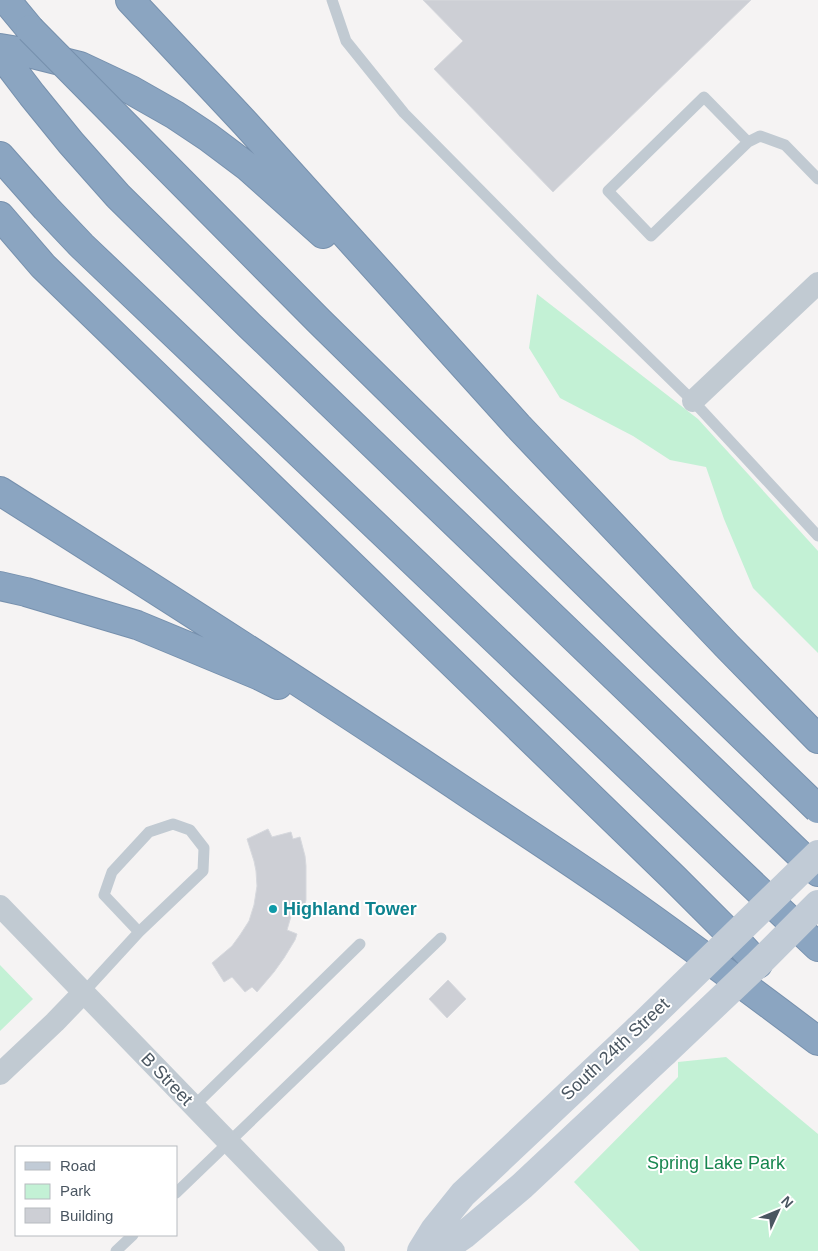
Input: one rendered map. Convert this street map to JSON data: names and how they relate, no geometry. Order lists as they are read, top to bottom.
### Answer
{
  "streets": {
    "main road": ["South 24th Street"],
    "street": ["B Street"]
  },
  "parks": ["Spring Lake Park"],
  "places": ["Highland Tower"],
  "legend": ["Road", "Park", "Building"],
  "north": "top right"
}
